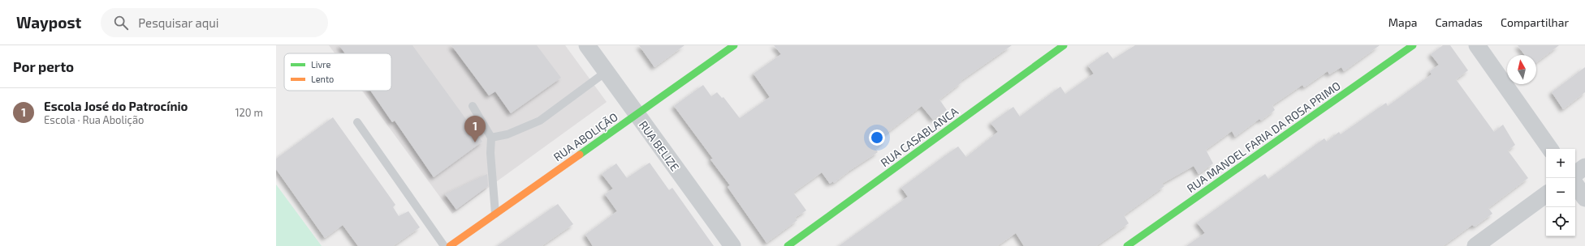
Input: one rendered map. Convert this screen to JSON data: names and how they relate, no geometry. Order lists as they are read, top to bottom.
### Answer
{
  "streets": {
    "street": [
      "RUA ABOLIÇÃO",
      "RUA CASABLANCA",
      "RUA MANOEL FARIA DA ROSA PRIMO",
      "RUA BELIZE"
    ]
  },
  "crossings": [
    ["RUA ABOLIÇÃO", "RUA BELIZE"]
  ],
  "legend": ["Livre", "Lento"],
  "north": "top",
  "page": {
    "header": "Waypost",
    "search": "Pesquisar aqui",
    "nav": ["Mapa", "Camadas", "Compartilhar"],
    "heading": "Por perto",
    "list": [
      {
        "mark": "1",
        "name": "Escola José do Patrocínio",
        "note": "Escola · Rua Abolição",
        "value": "120 m"
      }
    ],
    "pins": "1",
    "map_buttons": ["+", "−"]
  }
}
